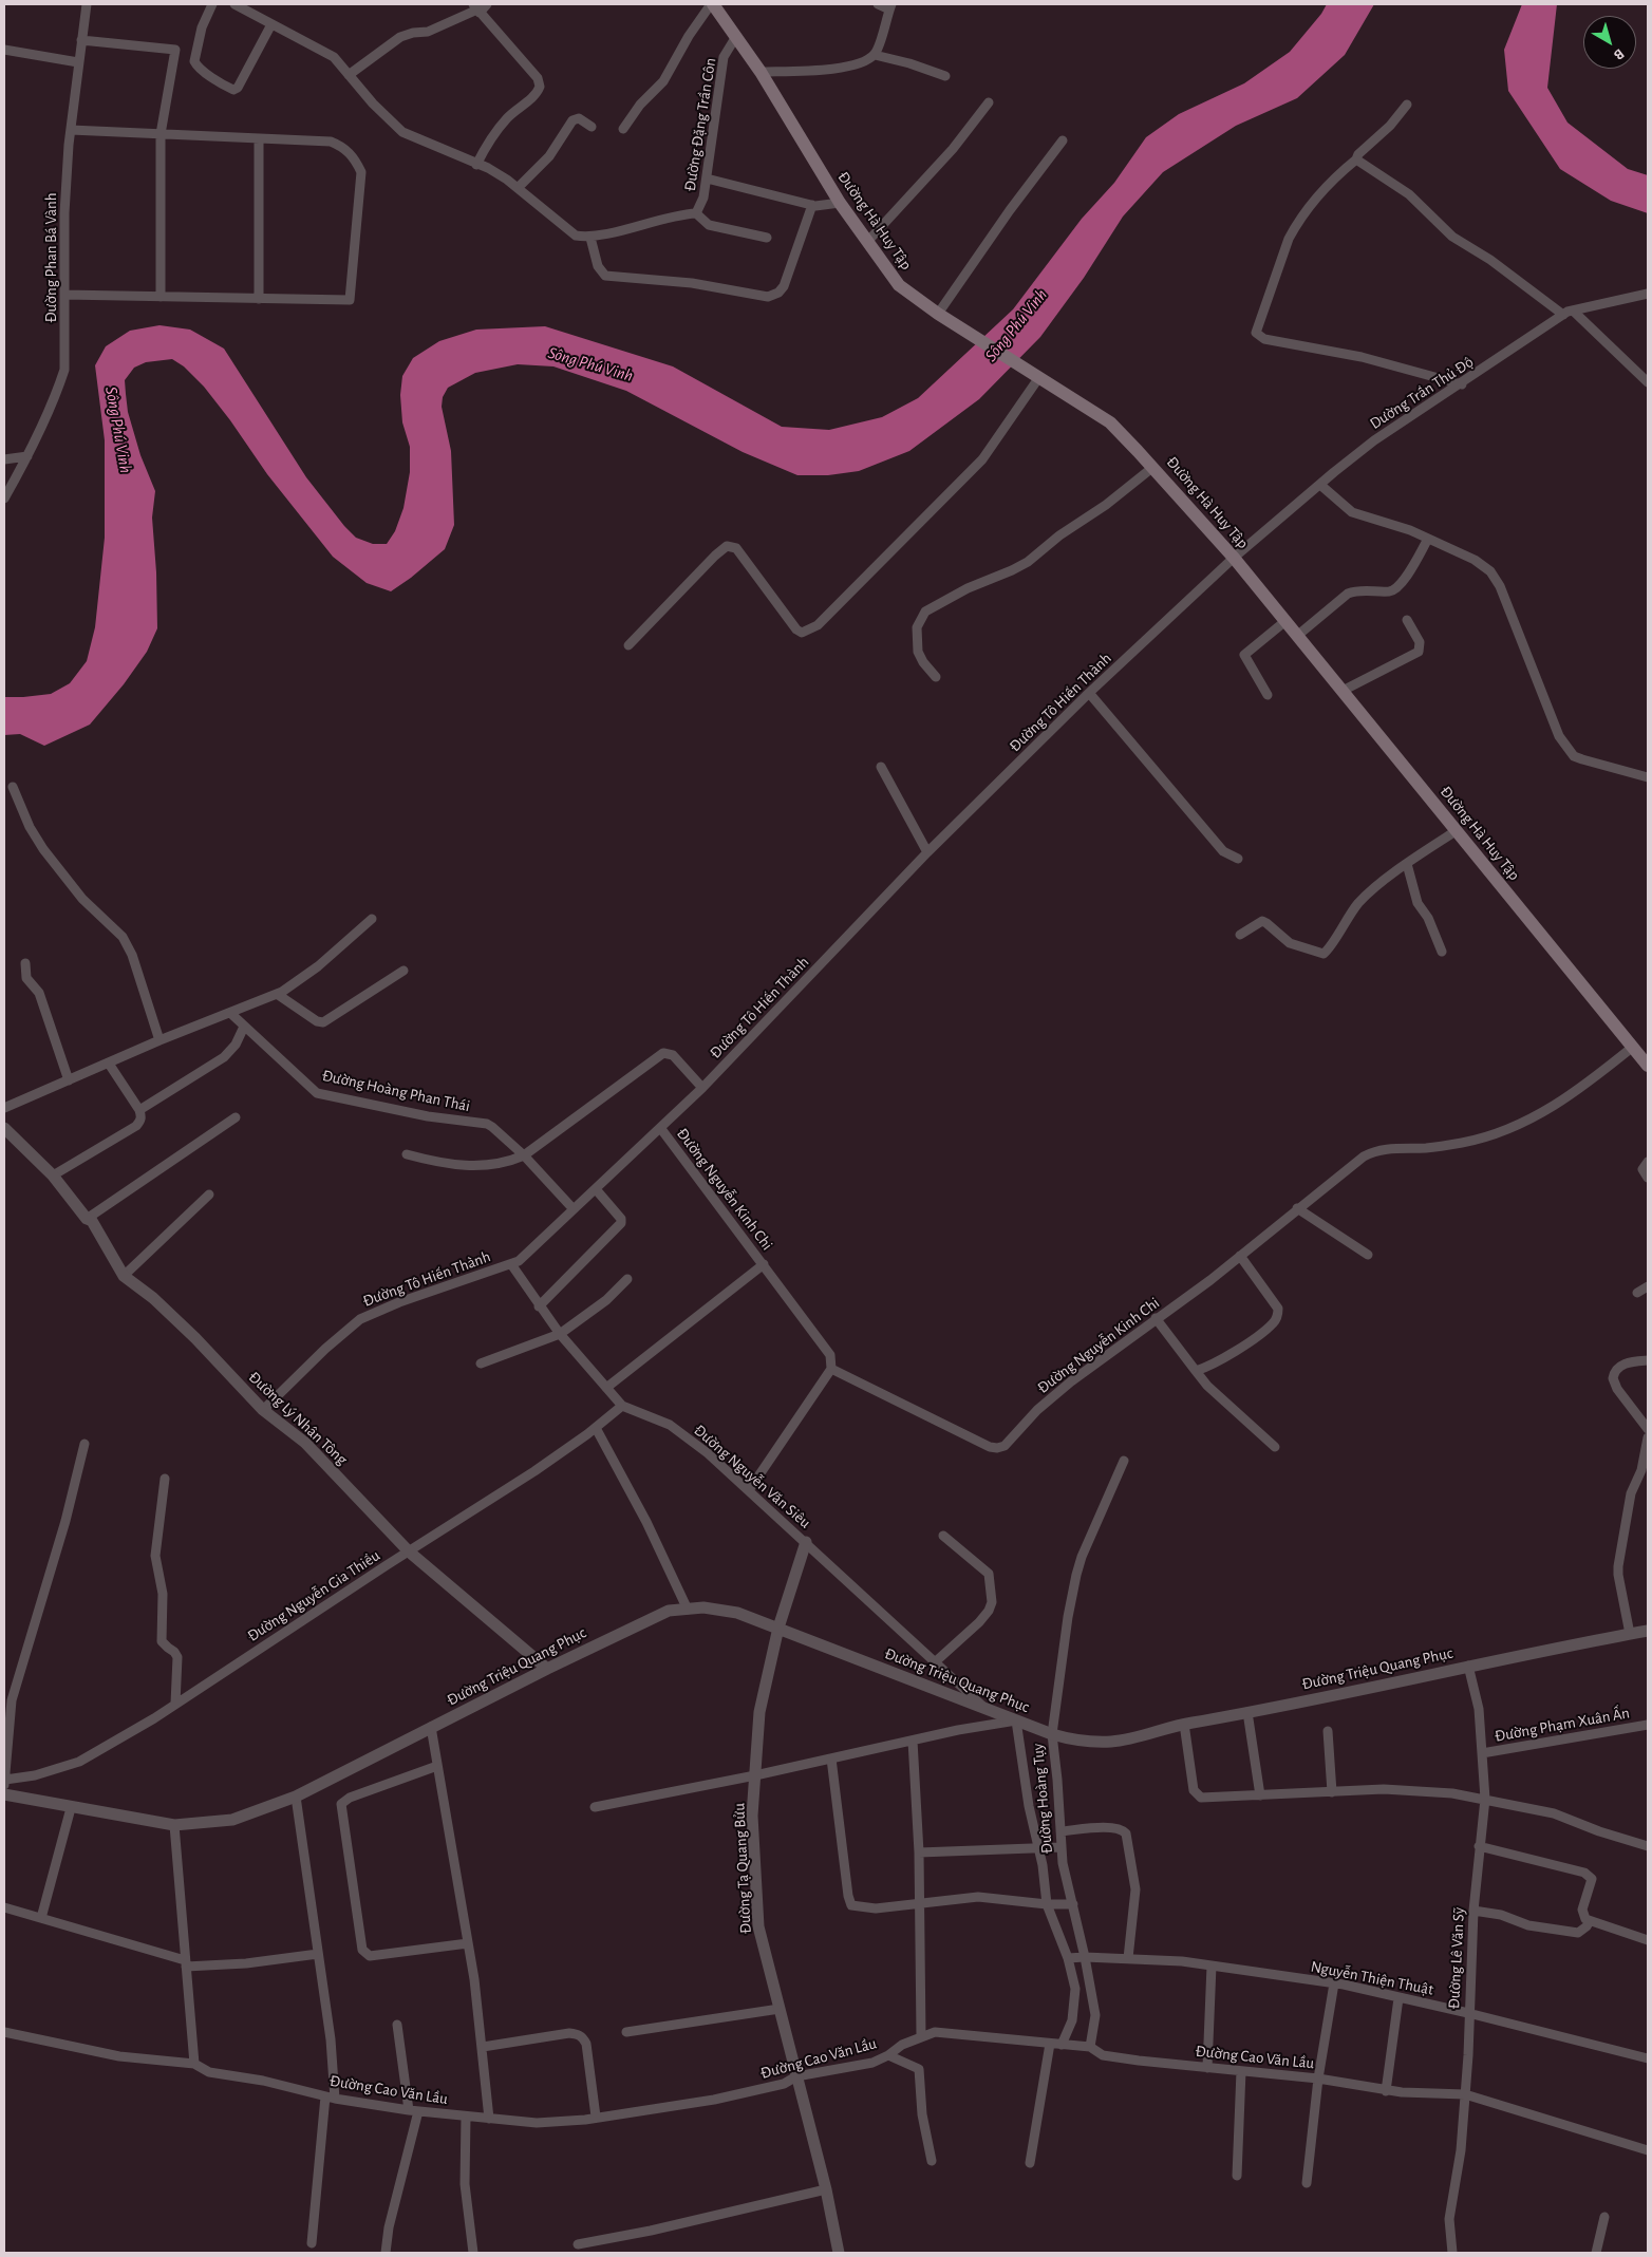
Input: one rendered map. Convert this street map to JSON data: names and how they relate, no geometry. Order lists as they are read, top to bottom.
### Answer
{
  "streets": {
    "main road": ["Đường Hà Huy Tập"],
    "street": [
      "Đường Đặng Trần Côn",
      "Đường Phan Bá Vành",
      "Dường Trần Thủ Độ",
      "Đường Tô Hiến Thành",
      "Đường Hoàng Phan Thái",
      "Đường Nguyễn Kinh Chi",
      "Đường Lý Nhân Tông",
      "Đường Nguyễn Văn Siêu",
      "Đường Nguyễn Gia Thiều",
      "Đường Triệu Quang Phục",
      "Đường Phạm Xuân Ấn",
      "Đường Hoàng Tụy",
      "Đường Tạ Quang Bửu",
      "Đường Lê Văn Sỹ",
      "Nguyễn Thiện Thuật",
      "Đường Cao Văn Lầu"
    ]
  },
  "crossings": [
    ["Đường Đặng Trần Côn", "Đường Hà Huy Tập"],
    ["Đường Hà Huy Tập", "Dường Trần Thủ Độ"],
    ["Đường Hà Huy Tập", "Đường Tô Hiến Thành"],
    ["Đường Hà Huy Tập", "Đường Nguyễn Kinh Chi"],
    ["Dường Trần Thủ Độ", "Đường Tô Hiến Thành"],
    ["Đường Tô Hiến Thành", "Đường Hoàng Phan Thái"],
    ["Đường Tô Hiến Thành", "Đường Nguyễn Kinh Chi"],
    ["Đường Tô Hiến Thành", "Đường Lý Nhân Tông"],
    ["Đường Tô Hiến Thành", "Đường Nguyễn Văn Siêu"],
    ["Đường Lý Nhân Tông", "Đường Nguyễn Gia Thiều"],
    ["Đường Lý Nhân Tông", "Đường Triệu Quang Phục"],
    ["Đường Nguyễn Văn Siêu", "Đường Nguyễn Gia Thiều"],
    ["Đường Nguyễn Văn Siêu", "Đường Triệu Quang Phục"],
    ["Đường Nguyễn Văn Siêu", "Đường Tạ Quang Bửu"],
    ["Đường Triệu Quang Phục", "Đường Hoàng Tụy"],
    ["Đường Triệu Quang Phục", "Đường Tạ Quang Bửu"],
    ["Đường Triệu Quang Phục", "Đường Lê Văn Sỹ"],
    ["Đường Phạm Xuân Ấn", "Đường Lê Văn Sỹ"],
    ["Đường Hoàng Tụy", "Nguyễn Thiện Thuật"],
    ["Đường Hoàng Tụy", "Đường Cao Văn Lầu"],
    ["Đường Tạ Quang Bửu", "Đường Cao Văn Lầu"],
    ["Đường Lê Văn Sỹ", "Nguyễn Thiện Thuật"],
    ["Đường Lê Văn Sỹ", "Đường Cao Văn Lầu"]
  ],
  "water": ["Sông Phú Vinh"],
  "north": "bottom right"
}
